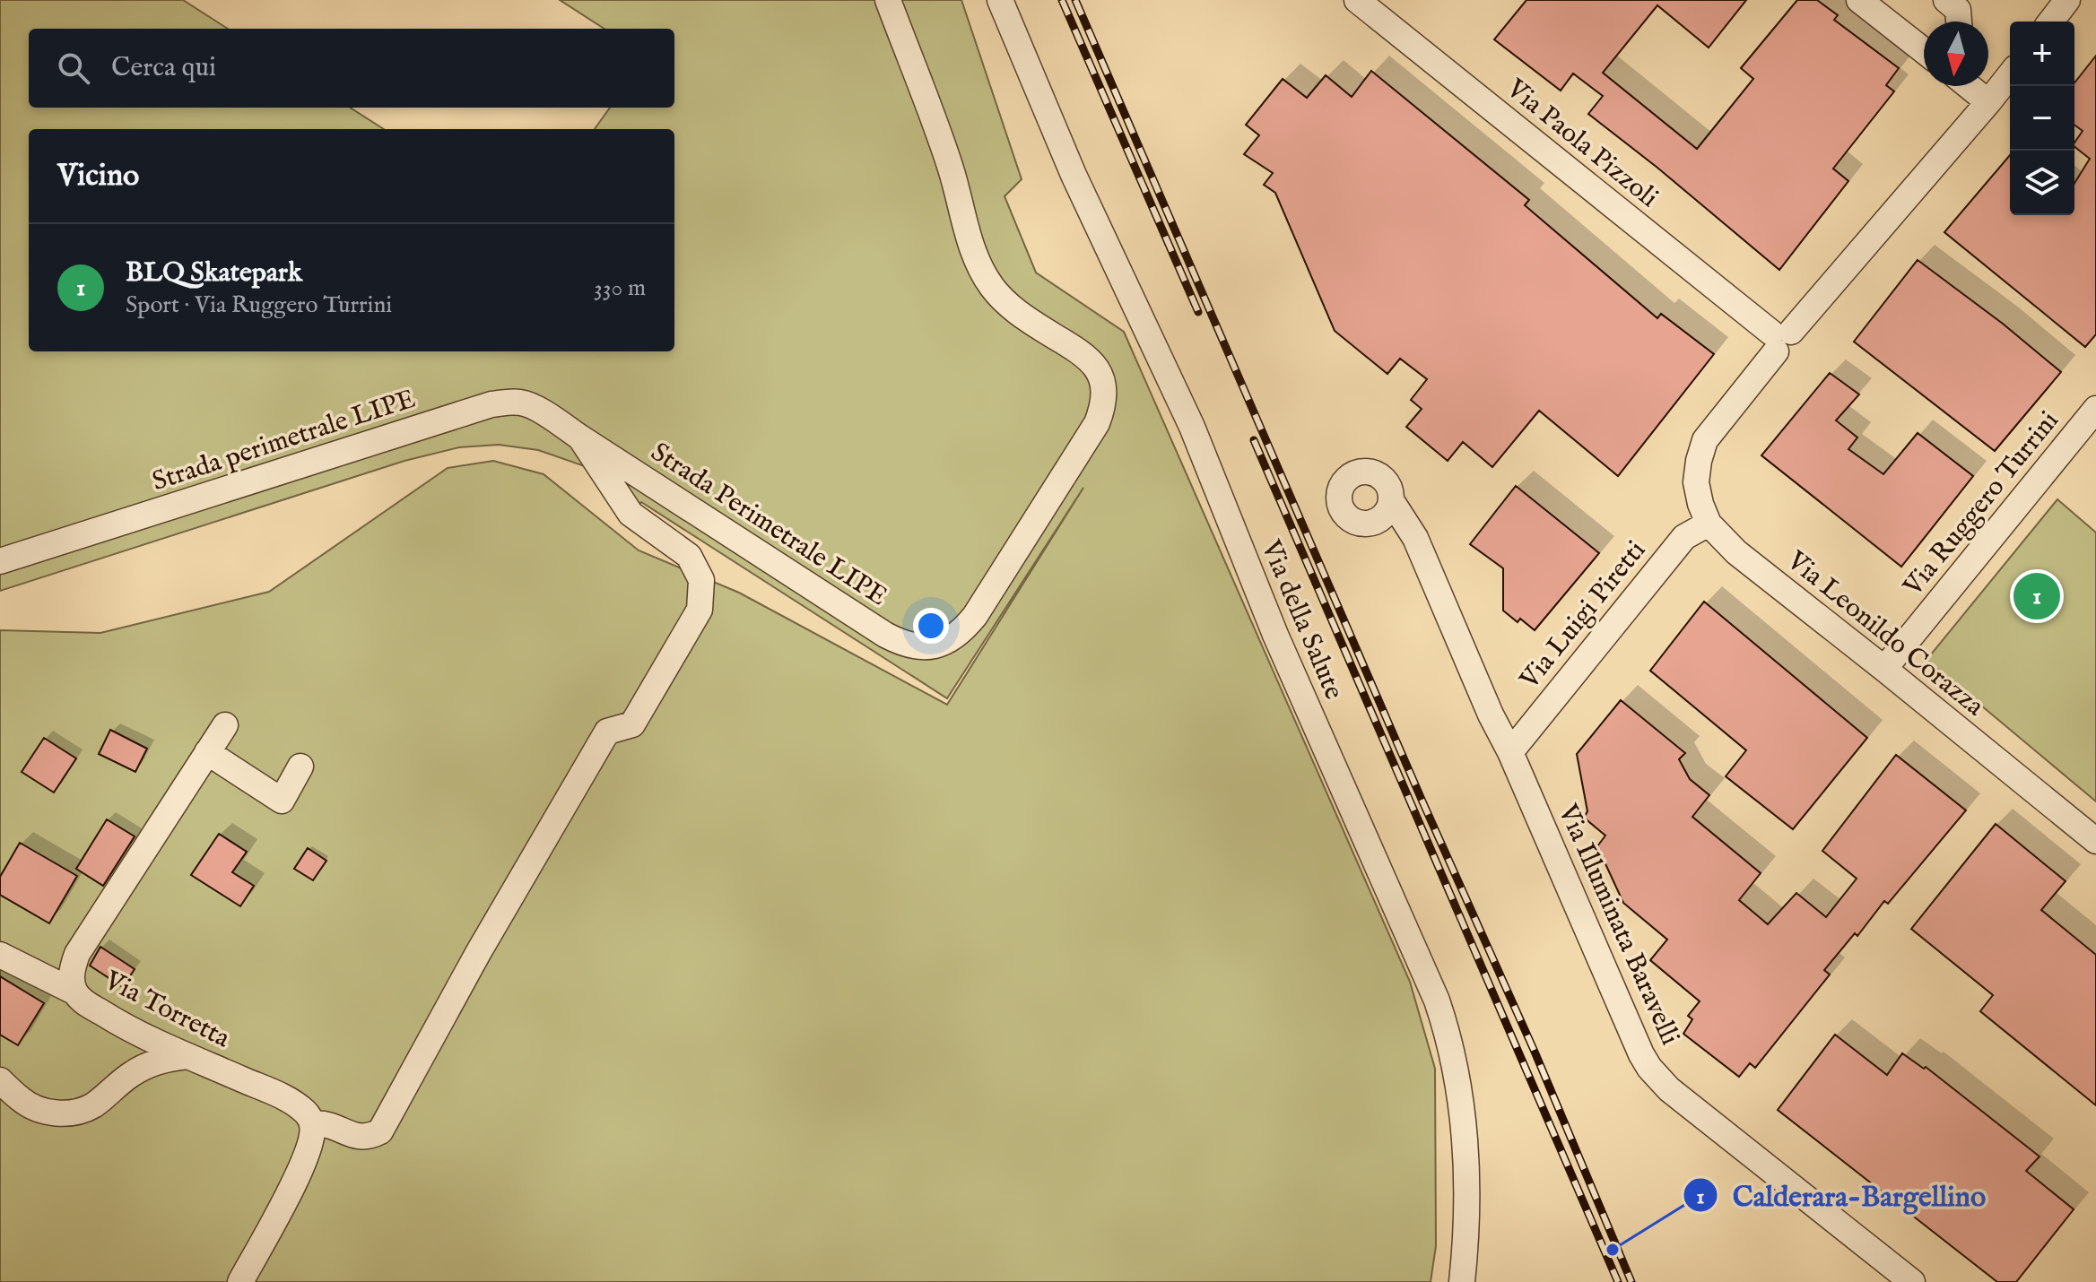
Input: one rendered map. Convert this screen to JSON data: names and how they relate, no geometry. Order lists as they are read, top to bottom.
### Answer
{
  "streets": {
    "street": [
      "Via Paola Pizzoli",
      "Strada perimetrale LIPE",
      "Via Ruggero Turrini",
      "Strada Perimetrale LIPE",
      "Via Luigi Piretti",
      "Via della Salute",
      "Via Leonildo Corazza",
      "Via Illuminata Baravelli",
      "Via Torretta"
    ]
  },
  "crossings": [
    ["Strada perimetrale LIPE", "Strada Perimetrale LIPE"],
    ["Via Ruggero Turrini", "Via Leonildo Corazza"],
    ["Via Luigi Piretti", "Via Leonildo Corazza"],
    ["Via Luigi Piretti", "Via Illuminata Baravelli"]
  ],
  "places": ["Calderara-Bargellino"],
  "north": "bottom",
  "page": {
    "map_buttons": ["+", "−"],
    "search": "Cerca qui",
    "heading": "Vicino",
    "list": [
      {
        "mark": "1",
        "name": "BLQ Skatepark",
        "note": "Sport · Via Ruggero Turrini",
        "value": "330 m"
      }
    ],
    "pins": "1"
  }
}
